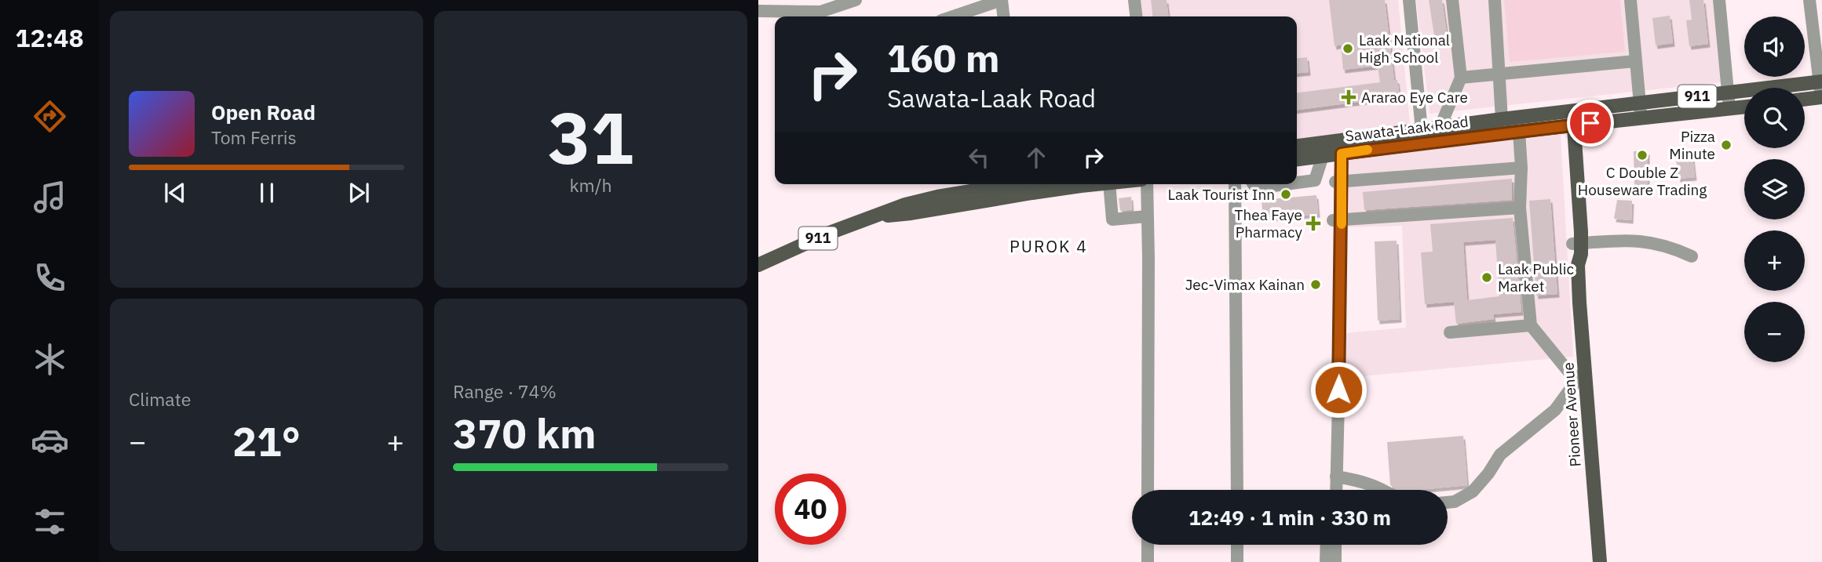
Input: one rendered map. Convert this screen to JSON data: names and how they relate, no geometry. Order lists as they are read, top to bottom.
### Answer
{
  "streets": {
    "main road": ["911", "Sawata-Laak Road", "Pioneer Avenue"]
  },
  "crossings": [
    ["Sawata-Laak Road", "Pioneer Avenue"]
  ],
  "districts": ["PUROK 4"],
  "places": {
    "other": [
      "Laak National High School",
      "Pizza Minute",
      "C Double Z Houseware Trading",
      "Laak Tourist Inn",
      "Laak Public Market",
      "Jec-Vimax Kainan"
    ],
    "health": ["Ararao Eye Care", "Thea Faye Pharmacy"]
  },
  "page": {
    "tabs": "12:48",
    "tile": [
      ["31", "km/h"],
      "Climate",
      ["Range · 74%", "370 km"]
    ],
    "map_buttons": ["+", "−"],
    "turn": ["160 m", "Sawata-Laak Road"],
    "song": ["Open Road", "Tom Ferris"],
    "heat": ["−", "21°", "+"],
    "limit": "40",
    "trip": "12:49 · 1 min · 330 m"
  }
}
